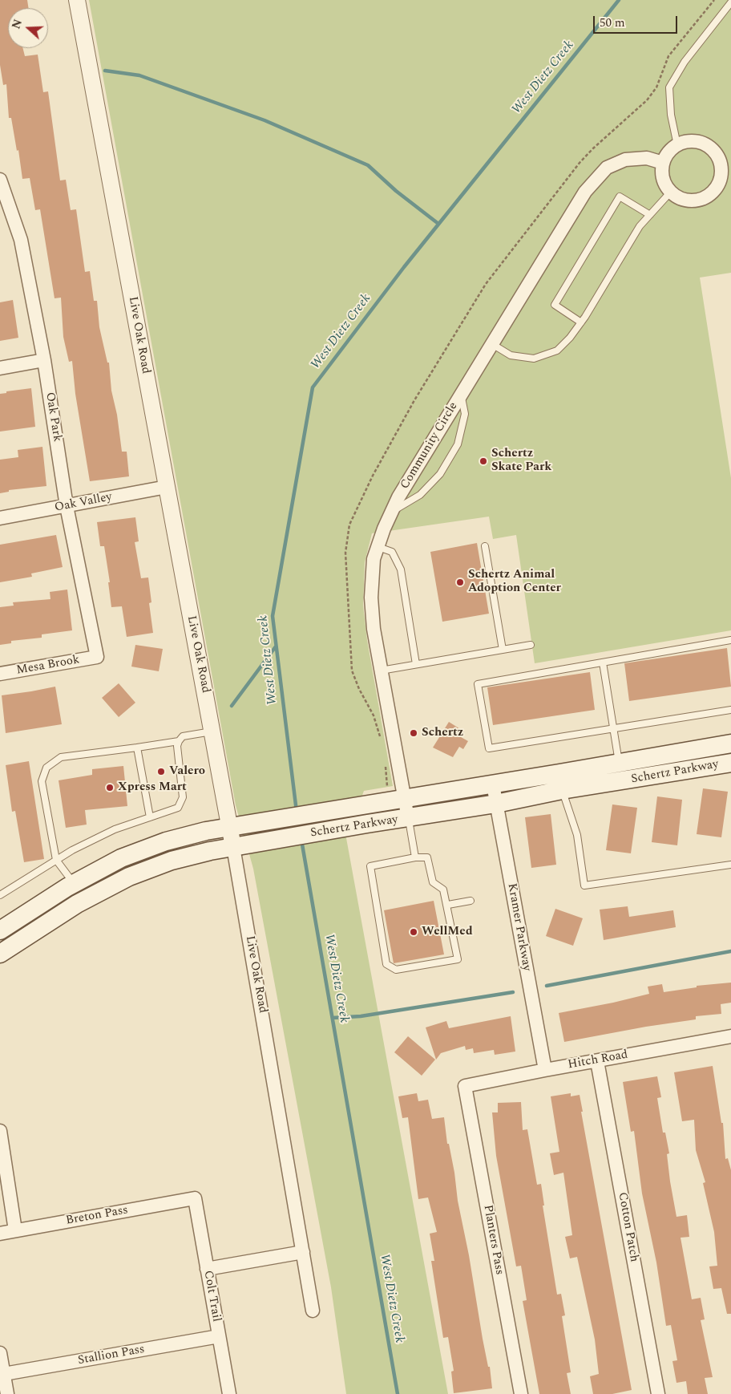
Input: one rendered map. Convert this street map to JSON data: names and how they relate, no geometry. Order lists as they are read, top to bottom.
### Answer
{
  "streets": {
    "main road": ["Schertz Parkway"],
    "street": [
      "Live Oak Road",
      "Oak Park",
      "Community Circle",
      "Oak Valley",
      "Mesa Brook",
      "Kramer Parkway",
      "Hitch Road",
      "Breton Pass",
      "Cotton Patch",
      "Planters Pass",
      "Colt Trail",
      "Stallion Pass"
    ]
  },
  "crossings": [
    ["Live Oak Road", "Oak Valley"],
    ["Live Oak Road", "Schertz Parkway"],
    ["Oak Park", "Oak Valley"],
    ["Oak Park", "Mesa Brook"],
    ["Community Circle", "Schertz Parkway"],
    ["Schertz Parkway", "Kramer Parkway"],
    ["Kramer Parkway", "Hitch Road"],
    ["Hitch Road", "Cotton Patch"],
    ["Hitch Road", "Planters Pass"],
    ["Breton Pass", "Colt Trail"],
    ["Colt Trail", "Stallion Pass"]
  ],
  "water": ["West Dietz Creek"],
  "places": [
    "Schertz Skate Park",
    "Schertz Animal Adoption Center",
    "Schertz",
    "Valero",
    "Xpress Mart",
    "WellMed"
  ],
  "scale_bar": "50 m",
  "north": "left"
}
